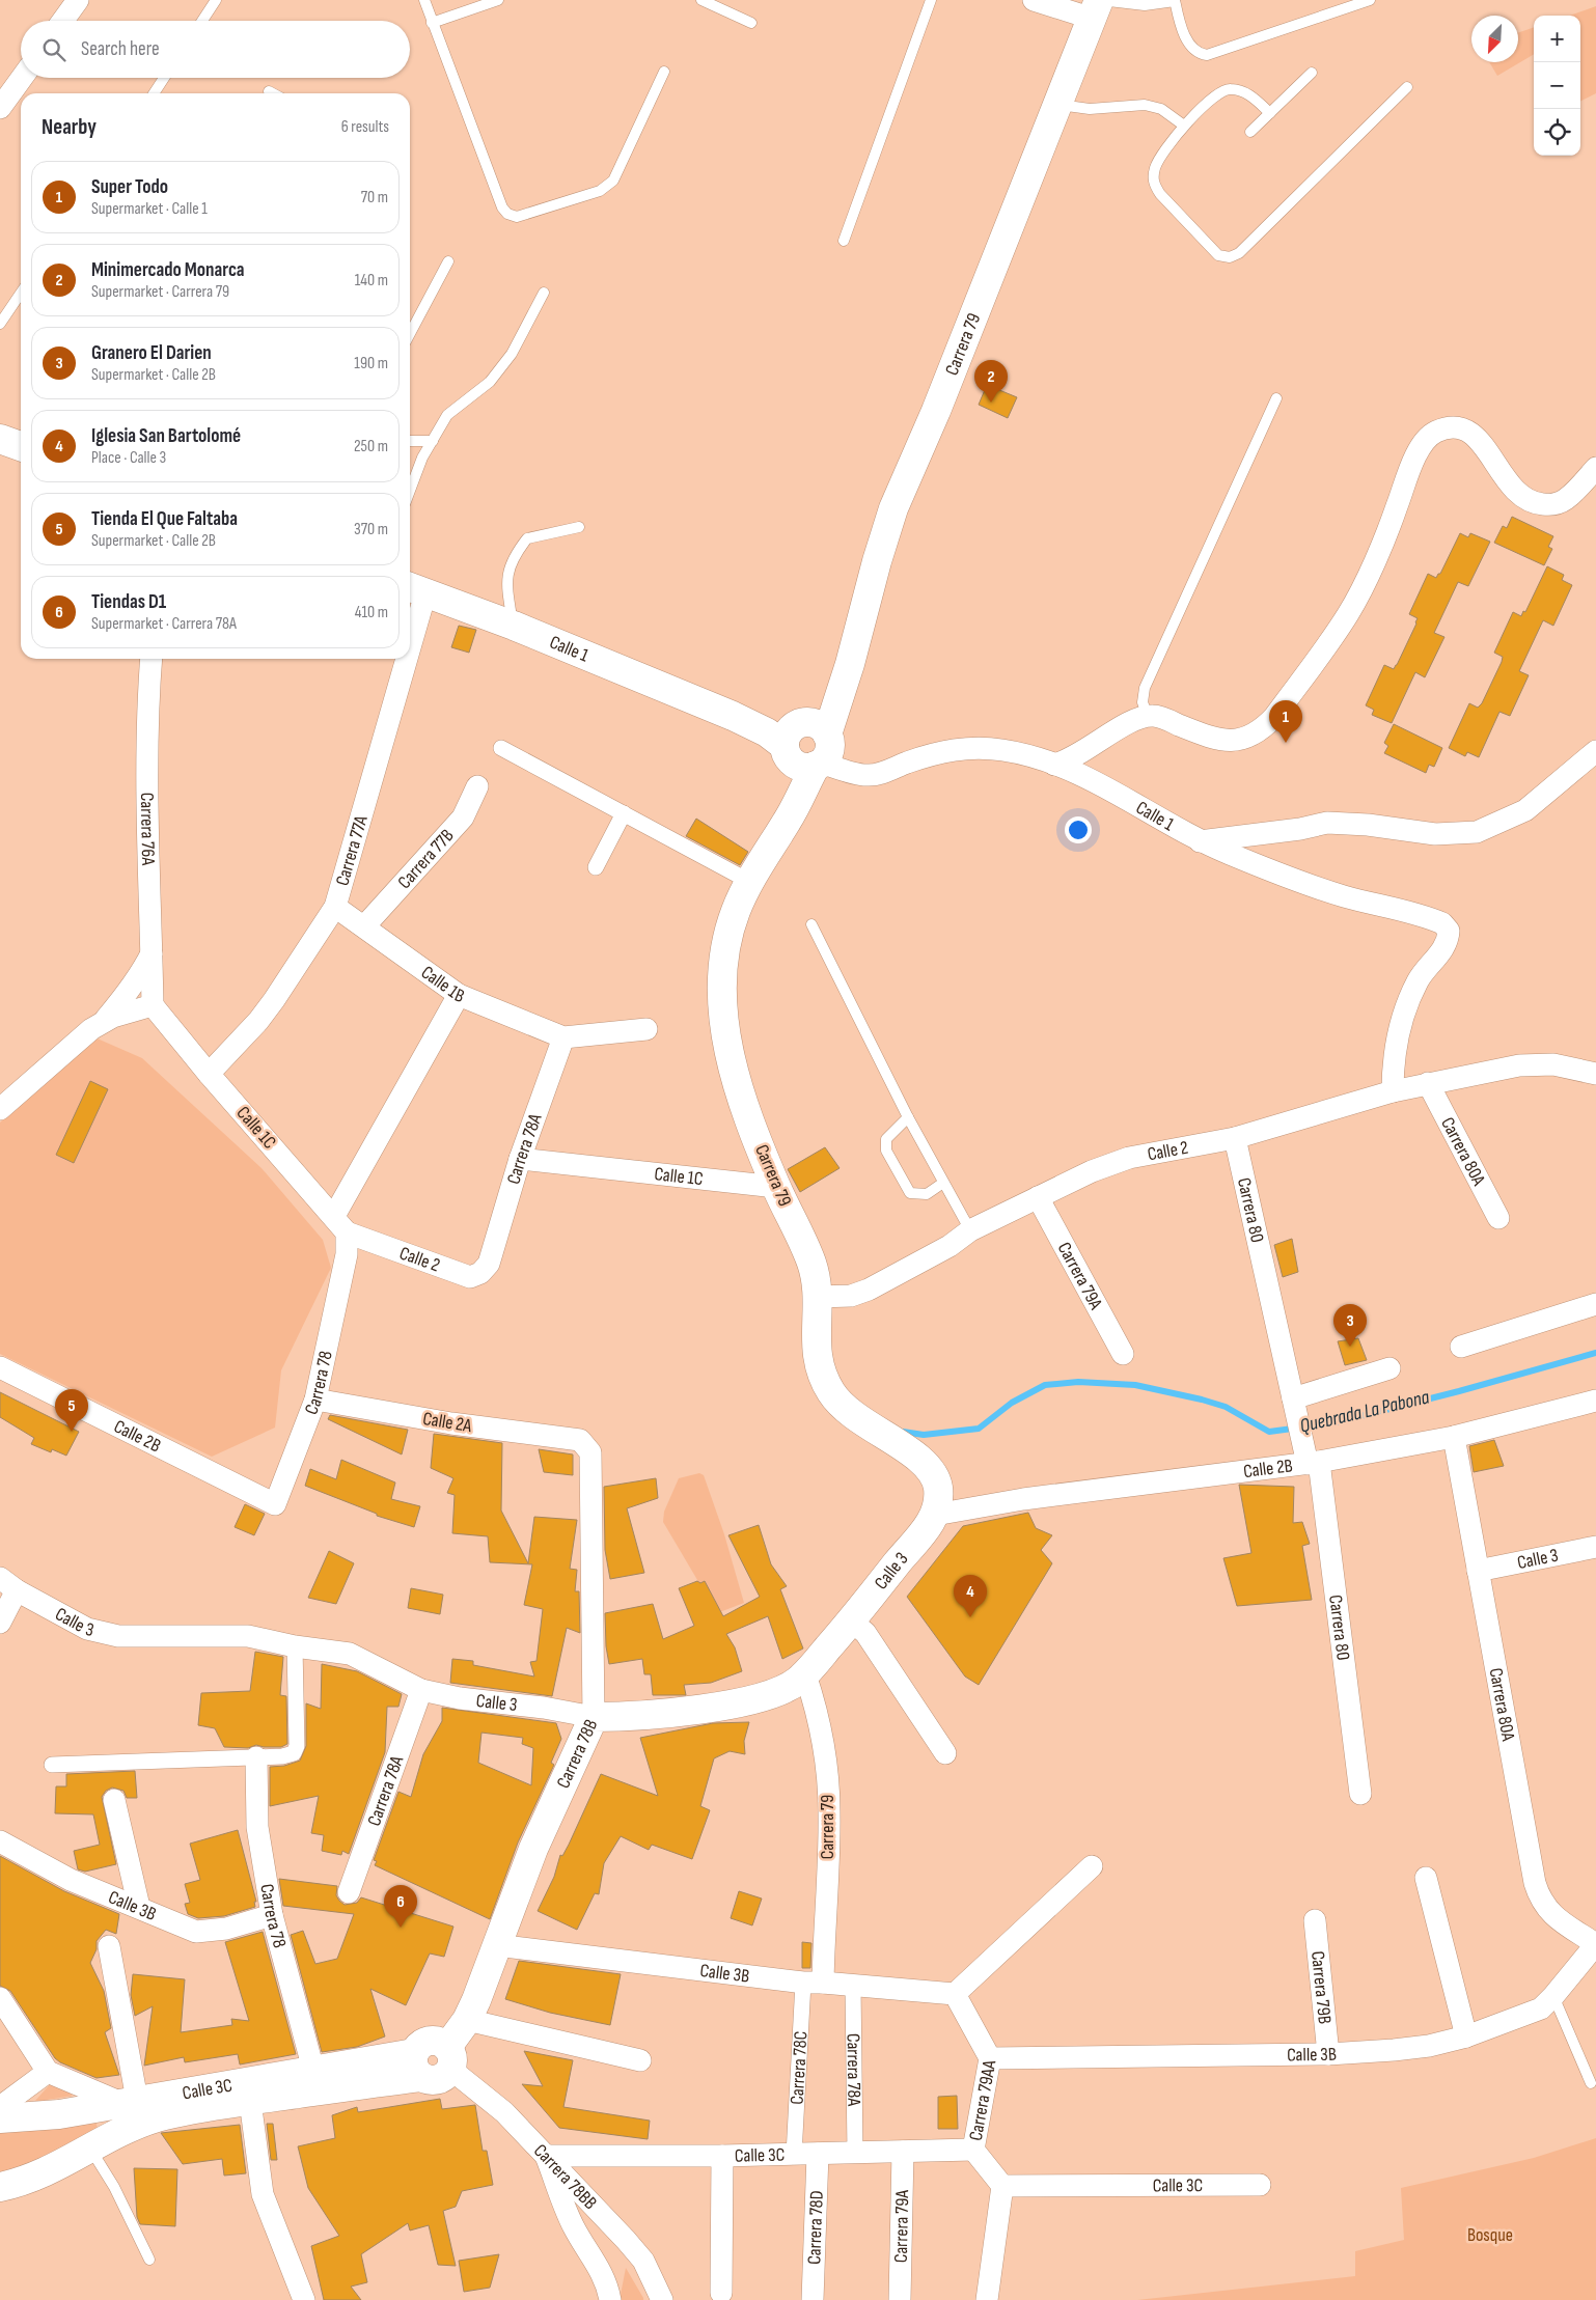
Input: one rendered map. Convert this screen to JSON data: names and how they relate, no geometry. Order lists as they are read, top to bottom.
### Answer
{
  "streets": {
    "main road": [
      "Carrera 79",
      "Calle 1",
      "Calle 3",
      "Carrera 78B",
      "Calle 3C"
    ],
    "street": [
      "Carrera 76A",
      "Carrera 77A",
      "Carrera 77B",
      "Calle 1B",
      "Calle 1C",
      "Carrera 78A",
      "Calle 2",
      "Carrera 80A",
      "Carrera 80",
      "Carrera 79A",
      "Carrera 78",
      "Calle 2A",
      "Calle 2B",
      "Calle 3B",
      "Carrera 79B",
      "Carrera 78C",
      "Carrera 79AA",
      "Carrera 78BB",
      "Carrera 78D"
    ]
  },
  "crossings": [
    ["Carrera 79", "Calle 1"],
    ["Carrera 79", "Calle 1C"],
    ["Carrera 79", "Calle 2"],
    ["Carrera 79", "Calle 2B"],
    ["Carrera 79", "Calle 3"],
    ["Carrera 79", "Calle 3B"],
    ["Carrera 79", "Carrera 78C"],
    ["Calle 1", "Carrera 77A"],
    ["Calle 1", "Calle 2"],
    ["Carrera 76A", "Calle 1C"],
    ["Carrera 77A", "Calle 1B"],
    ["Carrera 77A", "Calle 1C"],
    ["Carrera 77B", "Calle 1B"],
    ["Calle 1B", "Carrera 78A"],
    ["Calle 1C", "Carrera 78A"],
    ["Calle 1C", "Calle 2"],
    ["Calle 1C", "Carrera 78"],
    ["Carrera 78A", "Calle 2"],
    ["Carrera 78A", "Calle 3"],
    ["Carrera 78A", "Calle 3B"],
    ["Carrera 78A", "Calle 3C"],
    ["Calle 2", "Carrera 80A"],
    ["Calle 2", "Carrera 80"],
    ["Calle 2", "Carrera 79A"],
    ["Calle 2", "Carrera 78"],
    ["Carrera 80A", "Calle 2B"],
    ["Carrera 80A", "Calle 3"],
    ["Carrera 80A", "Calle 3B"],
    ["Carrera 80", "Calle 2B"],
    ["Carrera 79A", "Calle 3C"],
    ["Carrera 78", "Calle 2A"],
    ["Carrera 78", "Calle 2B"],
    ["Carrera 78", "Calle 3B"],
    ["Carrera 78", "Calle 3C"],
    ["Calle 2A", "Carrera 78B"],
    ["Calle 2B", "Calle 3"],
    ["Calle 3", "Carrera 78B"],
    ["Carrera 78B", "Calle 3B"],
    ["Carrera 78B", "Carrera 78BB"],
    ["Calle 3B", "Carrera 79B"],
    ["Calle 3B", "Carrera 78C"],
    ["Calle 3B", "Carrera 79AA"],
    ["Carrera 78C", "Calle 3C"],
    ["Calle 3C", "Carrera 79AA"],
    ["Calle 3C", "Carrera 78BB"],
    ["Calle 3C", "Carrera 78D"]
  ],
  "water": ["Quebrada La Pabona"],
  "parks": ["Bosque"],
  "north": "bottom left",
  "page": {
    "map_buttons": ["+", "−"],
    "search": "Search here",
    "heading": ["Nearby", "6 results"],
    "list": [
      {
        "mark": "1",
        "name": "Super Todo",
        "note": "Supermarket · Calle 1",
        "value": "70 m"
      },
      {
        "mark": "2",
        "name": "Minimercado Monarca",
        "note": "Supermarket · Carrera 79",
        "value": "140 m"
      },
      {
        "mark": "3",
        "name": "Granero El Darien",
        "note": "Supermarket · Calle 2B",
        "value": "190 m"
      },
      {
        "mark": "4",
        "name": "Iglesia San Bartolomé",
        "note": "Place · Calle 3",
        "value": "250 m"
      },
      {
        "mark": "5",
        "name": "Tienda El Que Faltaba",
        "note": "Supermarket · Calle 2B",
        "value": "370 m"
      },
      {
        "mark": "6",
        "name": "Tiendas D1",
        "note": "Supermarket · Carrera 78A",
        "value": "410 m"
      }
    ],
    "pins": [
      "2",
      "1",
      "3",
      "5",
      "4",
      "6"
    ]
  }
}
